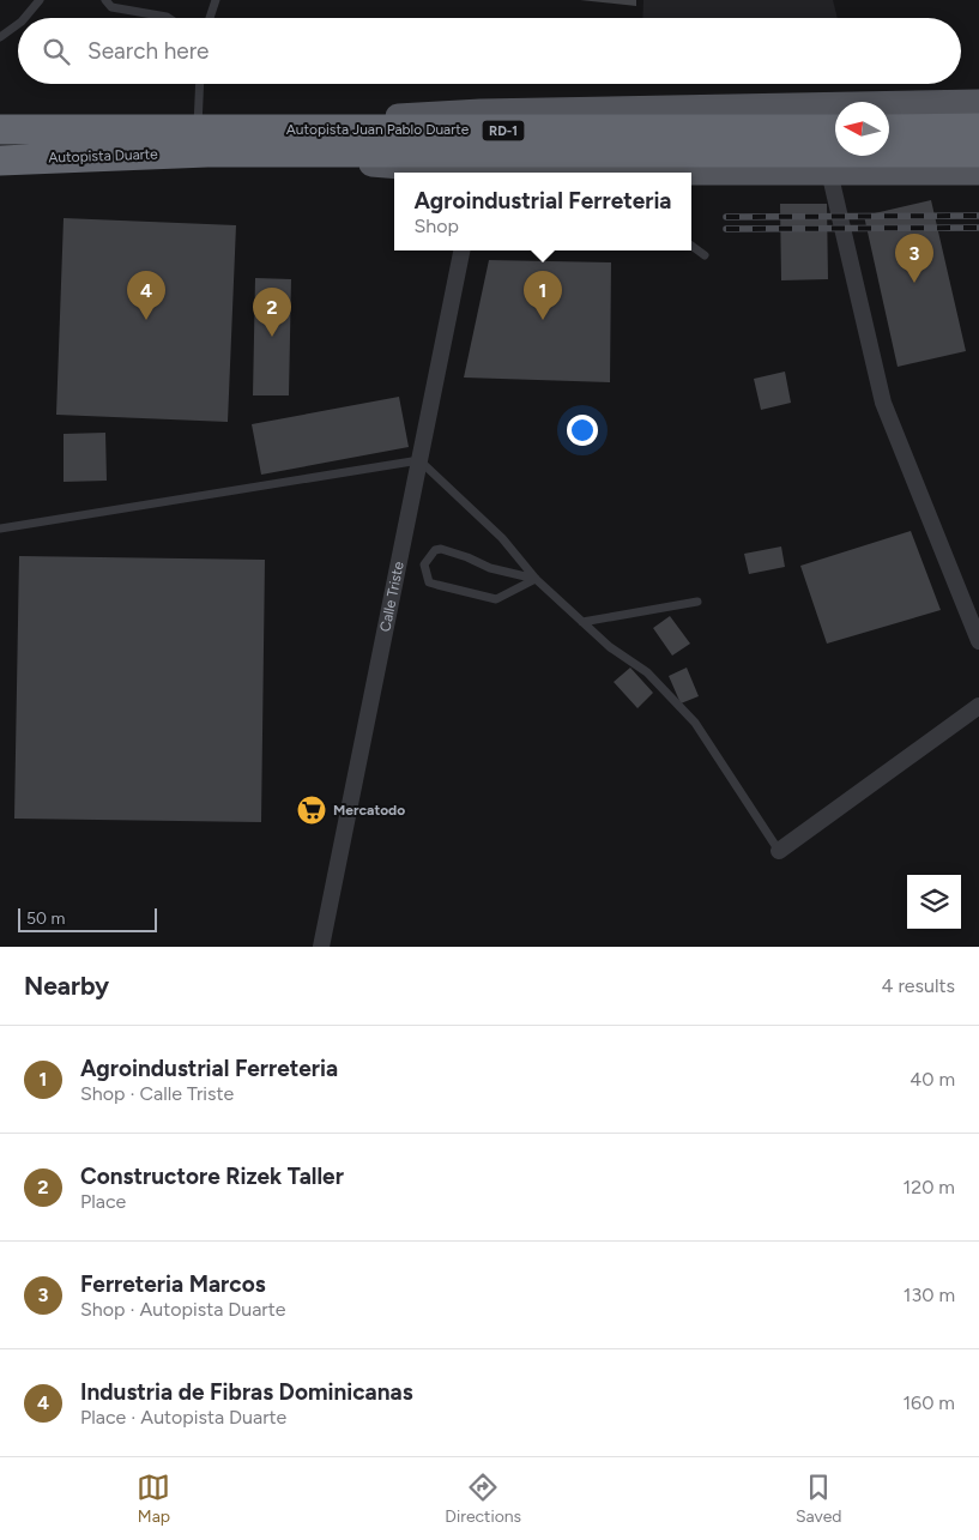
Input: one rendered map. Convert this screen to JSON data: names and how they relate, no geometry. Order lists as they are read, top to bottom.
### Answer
{
  "streets": {
    "highway": ["Autopista Juan Pablo Duarte", "RD-1", "Autopista Duarte"],
    "street": ["Calle Triste"]
  },
  "crossings": [
    ["Autopista Juan Pablo Duarte", "RD-1"],
    ["Autopista Juan Pablo Duarte", "Autopista Duarte"]
  ],
  "places": {
    "supermarket": ["Mercatodo"]
  },
  "scale_bar": "50 m",
  "north": "left",
  "page": {
    "search": "Search here",
    "popup": ["Agroindustrial Ferreteria", "Shop"],
    "pins": [
      "3",
      "1",
      "4",
      "2"
    ],
    "scale": "50 m",
    "heading": ["Nearby", "4 results"],
    "list": [
      {
        "mark": "1",
        "name": "Agroindustrial Ferreteria",
        "note": "Shop · Calle Triste",
        "value": "40 m"
      },
      {
        "mark": "2",
        "name": "Constructore Rizek Taller",
        "note": "Place",
        "value": "120 m"
      },
      {
        "mark": "3",
        "name": "Ferreteria Marcos",
        "note": "Shop · Autopista Duarte",
        "value": "130 m"
      },
      {
        "mark": "4",
        "name": "Industria de Fibras Dominicanas",
        "note": "Place · Autopista Duarte",
        "value": "160 m"
      }
    ],
    "nav": ["Map", "Directions", "Saved"]
  }
}
